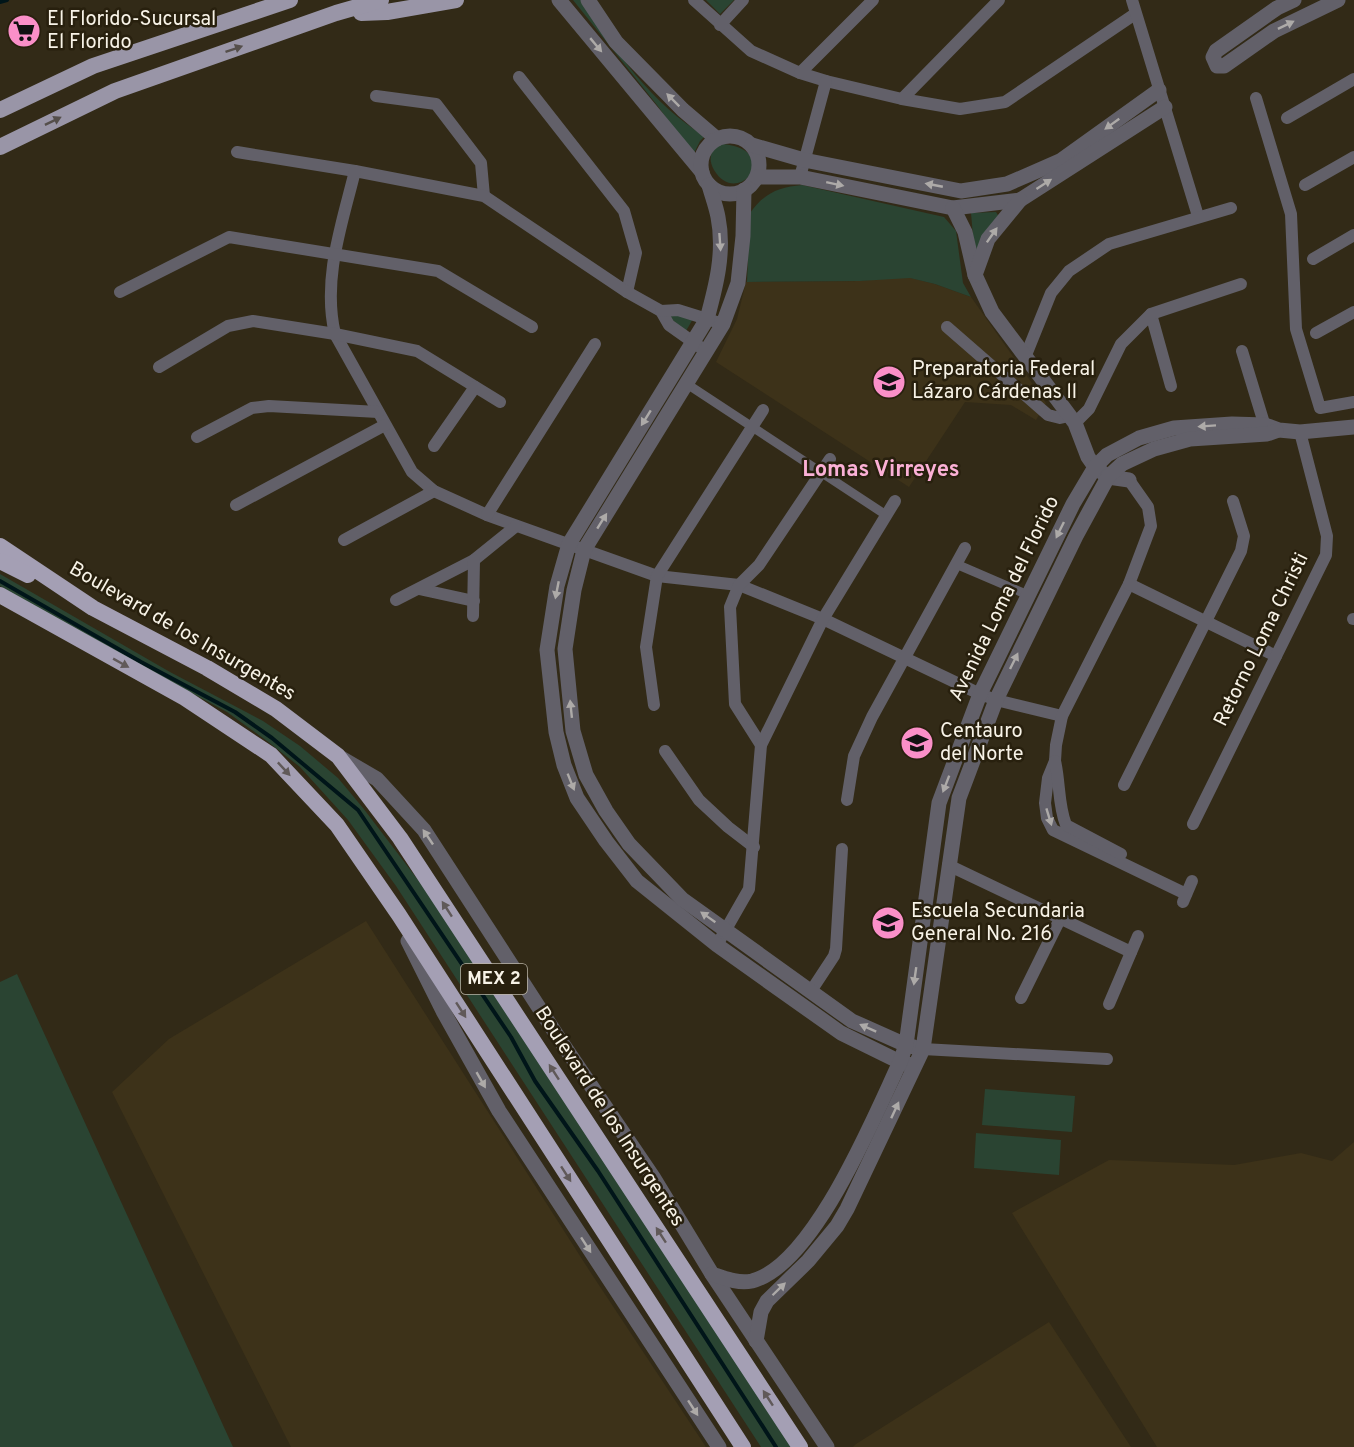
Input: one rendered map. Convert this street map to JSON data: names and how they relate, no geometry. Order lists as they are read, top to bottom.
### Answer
{
  "streets": {
    "highway": ["Boulevard de los Insurgentes", "MEX 2"],
    "street": ["Avenida Loma del Florido", "Retorno Loma Christi"]
  },
  "crossings": [
    ["Avenida Loma del Florido", "Retorno Loma Christi"]
  ],
  "districts": ["Lomas Virreyes"],
  "places": {
    "supermarket": ["El Florido-Sucursal El Florido"],
    "school or university": ["Preparatoria Federal Lázaro Cárdenas ll", "Centauro del Norte", "Escuela Secundaria General No. 216"]
  }
}
